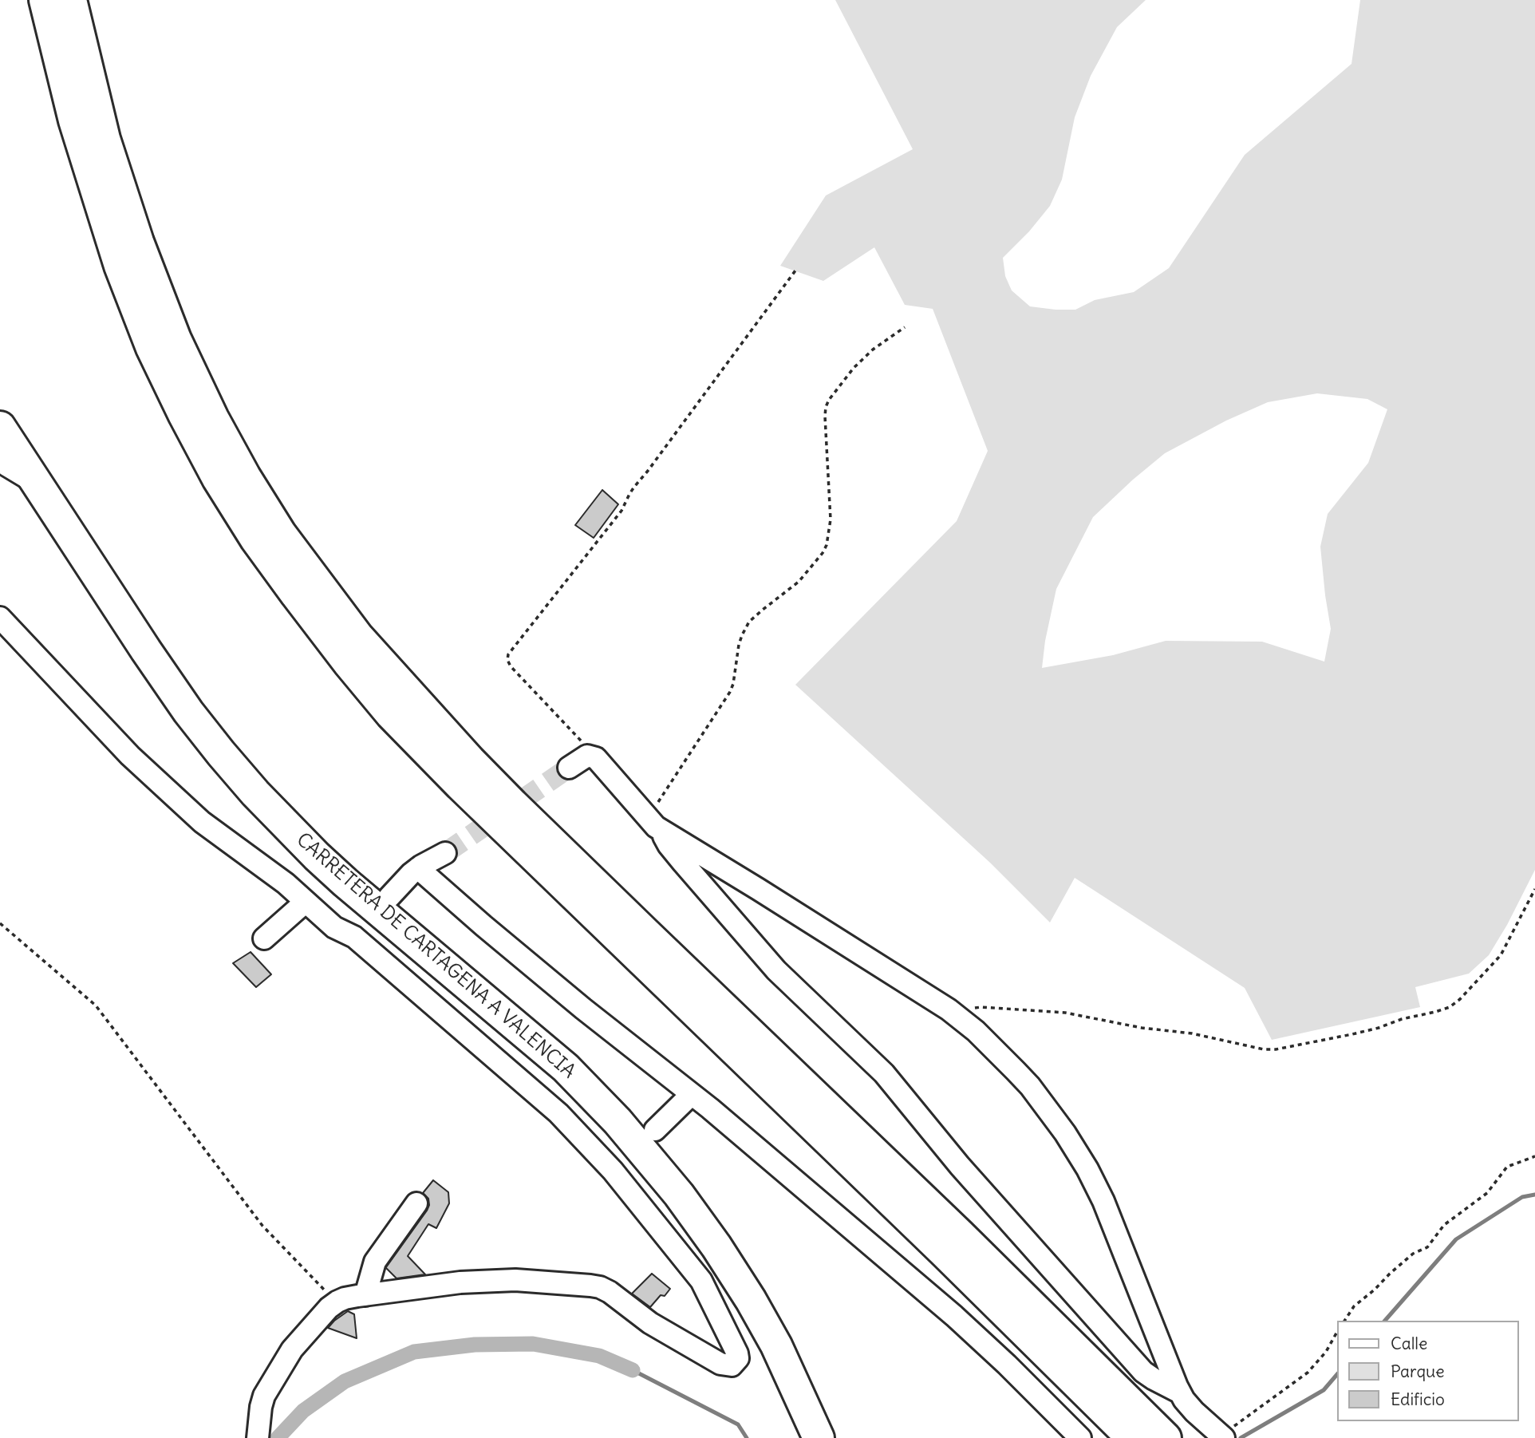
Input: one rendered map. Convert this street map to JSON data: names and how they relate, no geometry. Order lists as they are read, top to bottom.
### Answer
{
  "streets": {
    "highway": ["CARRETERA DE CARTAGENA A VALENCIA"]
  },
  "legend": ["Calle", "Parque", "Edificio"]
}
